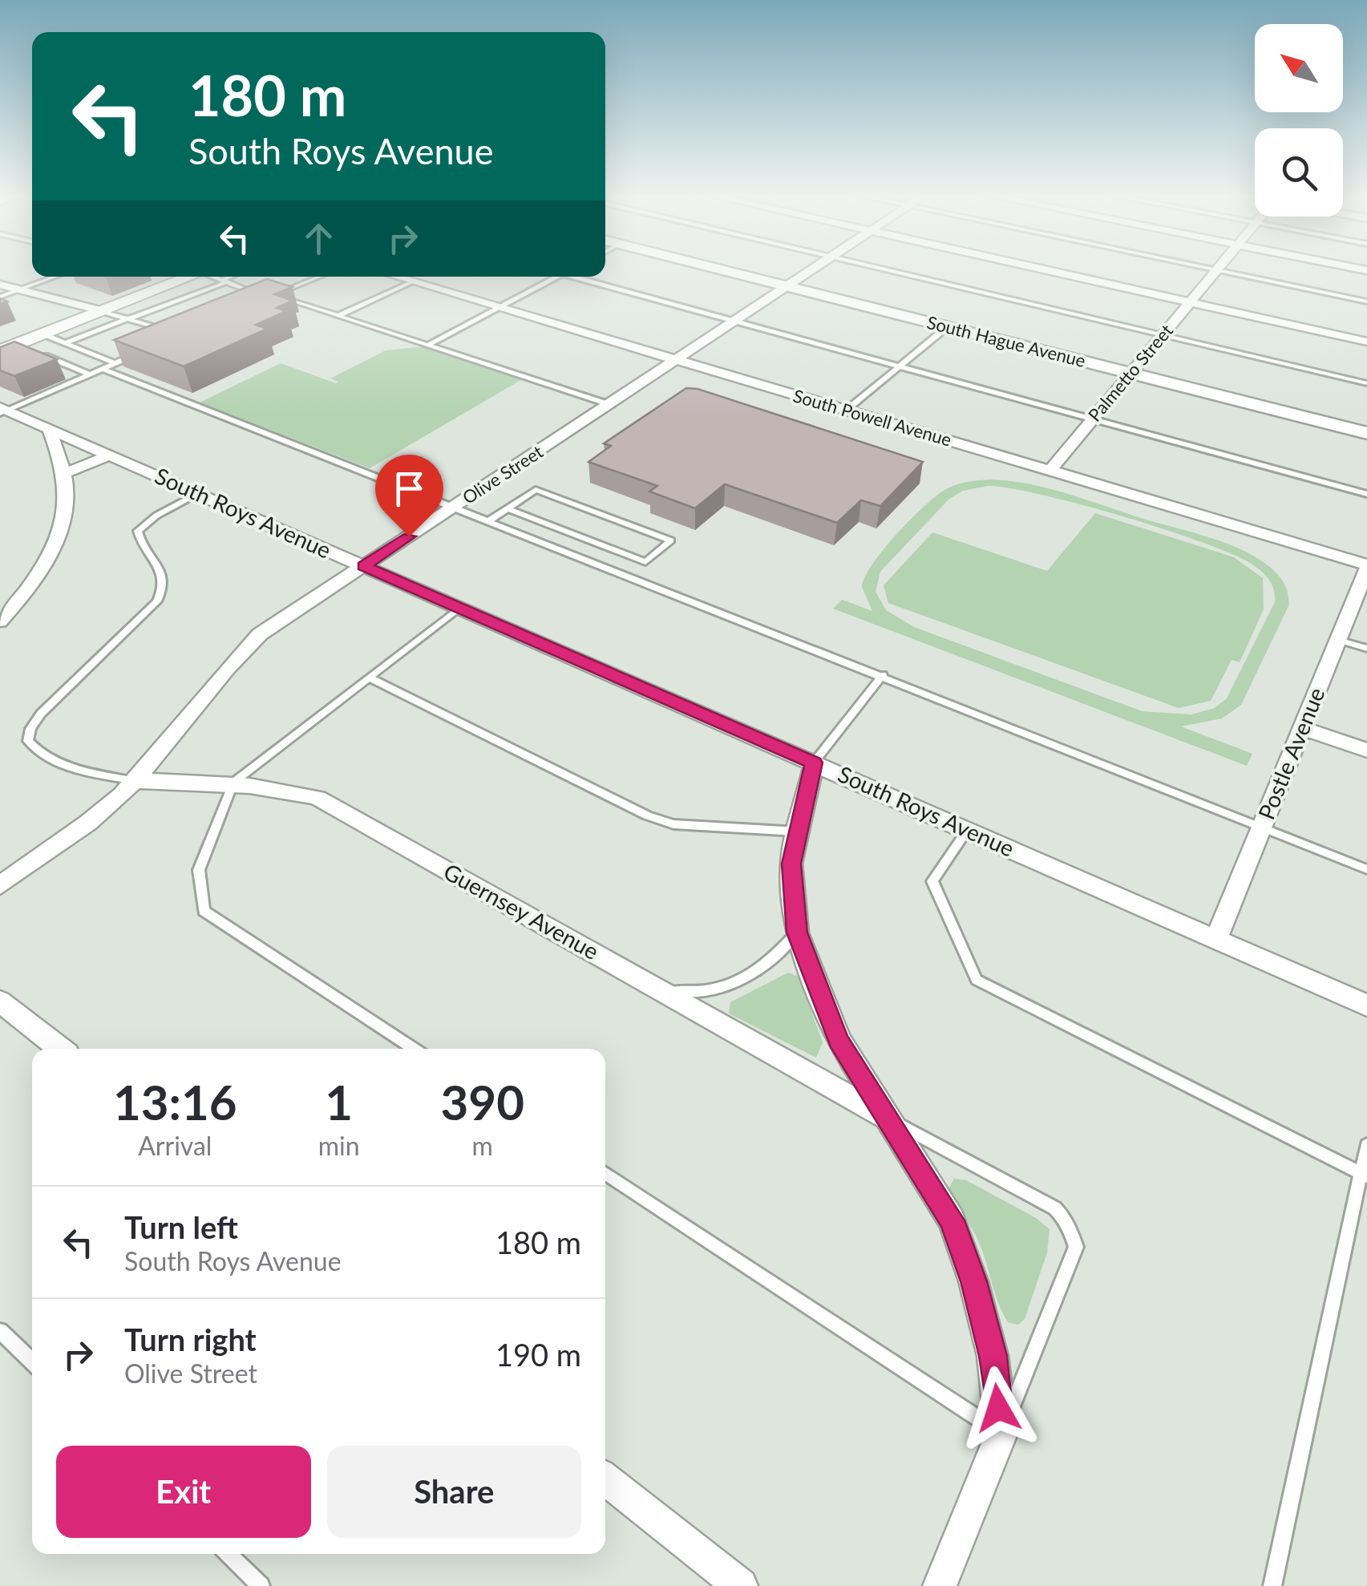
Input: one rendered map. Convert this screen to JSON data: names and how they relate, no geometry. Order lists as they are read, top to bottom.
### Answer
{
  "streets": {
    "main road": ["South Hague Avenue"],
    "street": [
      "Palmetto Street",
      "South Powell Avenue",
      "Olive Street",
      "South Roys Avenue",
      "Postle Avenue",
      "Guernsey Avenue"
    ]
  },
  "crossings": [
    ["South Hague Avenue", "Palmetto Street"],
    ["South Hague Avenue", "Olive Street"],
    ["Palmetto Street", "South Powell Avenue"],
    ["South Powell Avenue", "Olive Street"],
    ["South Powell Avenue", "Postle Avenue"],
    ["Olive Street", "South Roys Avenue"],
    ["Olive Street", "Guernsey Avenue"],
    ["South Roys Avenue", "Postle Avenue"]
  ],
  "north": "top left",
  "page": {
    "turn": ["180 m", "South Roys Avenue"],
    "eta": [
      "13:16",
      "Arrival",
      "1",
      "min",
      "390",
      "m"
    ],
    "list": [
      {
        "name": "Turn left",
        "note": "South Roys Avenue",
        "value": "180 m"
      },
      {
        "name": "Turn right",
        "note": "Olive Street",
        "value": "190 m"
      }
    ],
    "buttons": ["Exit", "Share"]
  }
}
